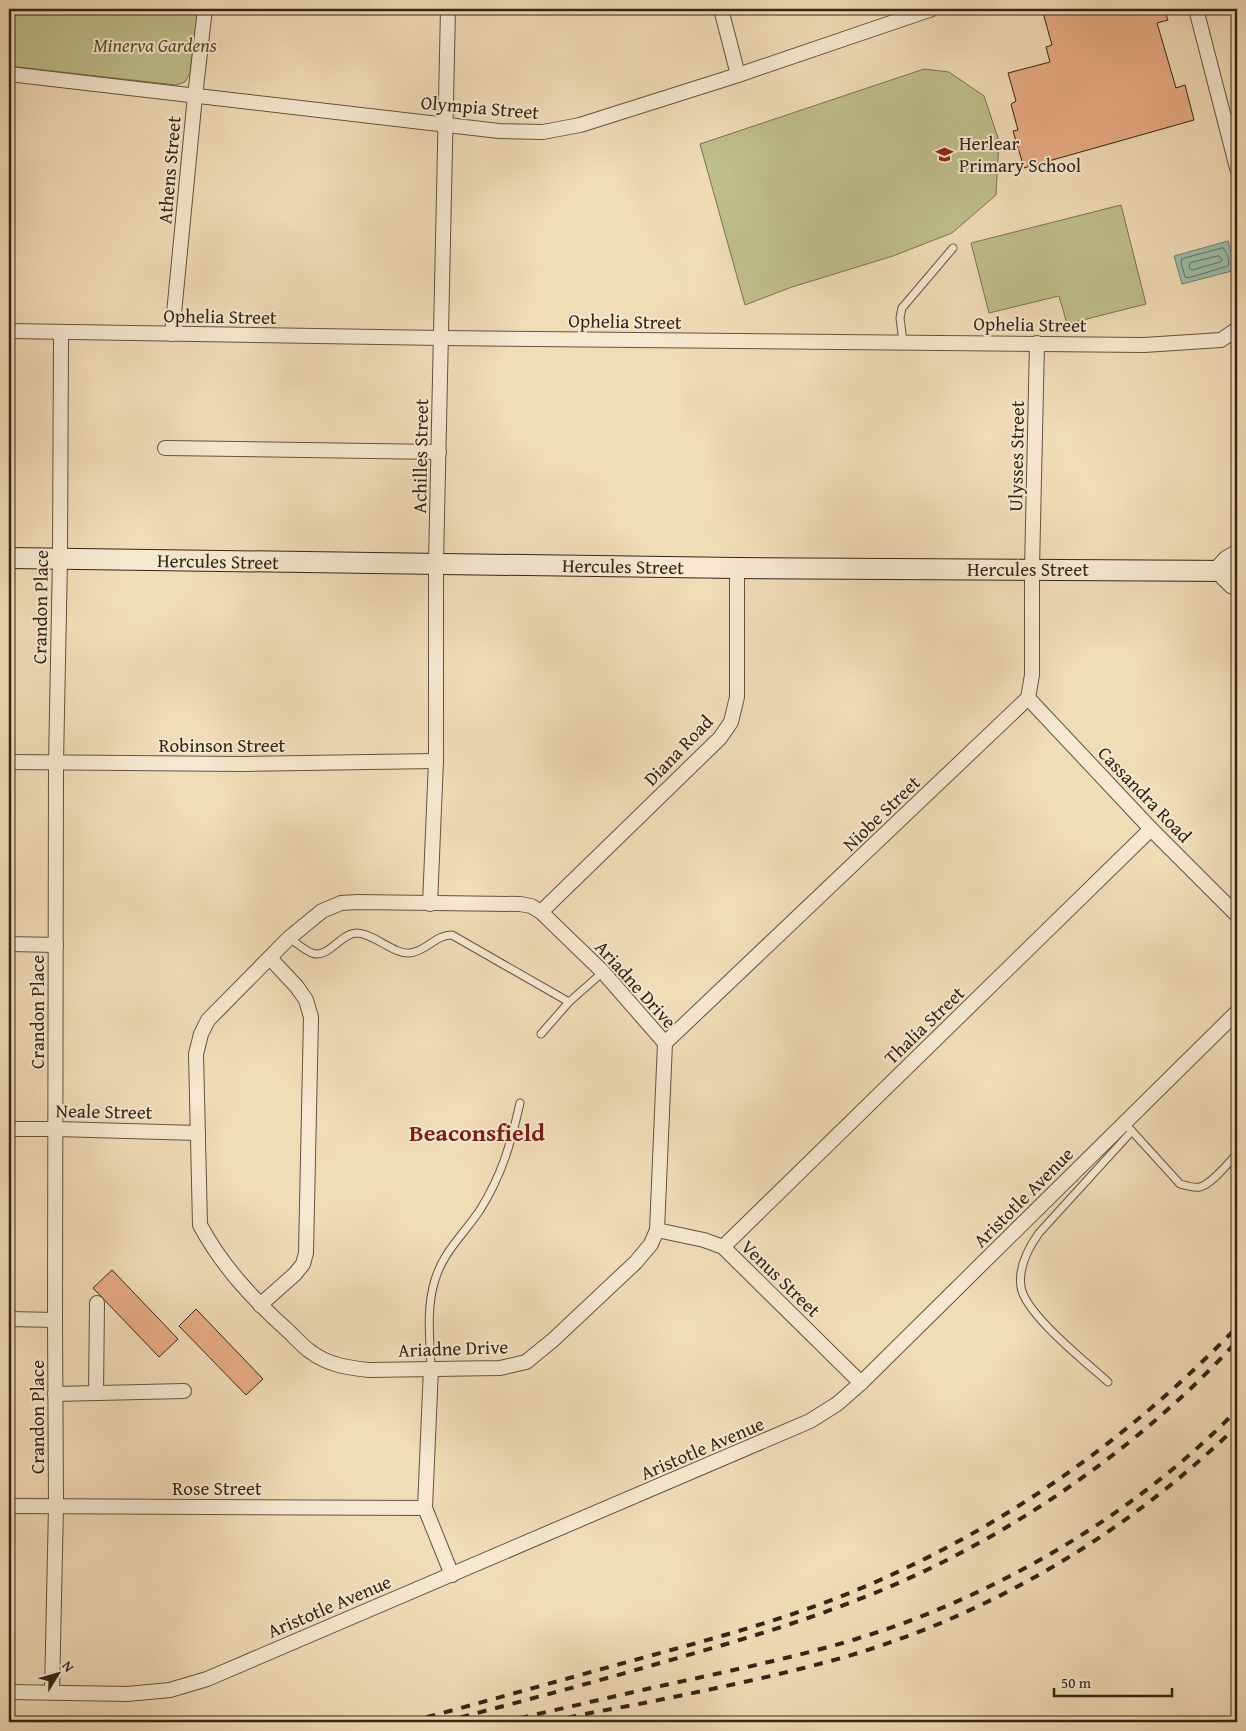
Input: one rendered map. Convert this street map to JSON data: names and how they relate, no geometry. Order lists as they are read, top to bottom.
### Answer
{
  "streets": {
    "street": [
      "Olympia Street",
      "Athens Street",
      "Ophelia Street",
      "Achilles Street",
      "Ulysses Street",
      "Hercules Street",
      "Crandon Place",
      "Robinson Street",
      "Diana Road",
      "Cassandra Road",
      "Niobe Street",
      "Ariadne Drive",
      "Thalia Street",
      "Neale Street",
      "Aristotle Avenue",
      "Venus Street",
      "Rose Street"
    ]
  },
  "crossings": [
    ["Olympia Street", "Athens Street"],
    ["Olympia Street", "Achilles Street"],
    ["Athens Street", "Ophelia Street"],
    ["Ophelia Street", "Achilles Street"],
    ["Ophelia Street", "Ulysses Street"],
    ["Ophelia Street", "Crandon Place"],
    ["Achilles Street", "Hercules Street"],
    ["Achilles Street", "Robinson Street"],
    ["Achilles Street", "Ariadne Drive"],
    ["Ulysses Street", "Hercules Street"],
    ["Hercules Street", "Crandon Place"],
    ["Hercules Street", "Diana Road"],
    ["Crandon Place", "Robinson Street"],
    ["Crandon Place", "Neale Street"],
    ["Crandon Place", "Aristotle Avenue"],
    ["Crandon Place", "Rose Street"],
    ["Diana Road", "Ariadne Drive"],
    ["Cassandra Road", "Niobe Street"],
    ["Cassandra Road", "Thalia Street"],
    ["Niobe Street", "Ariadne Drive"],
    ["Ariadne Drive", "Neale Street"],
    ["Ariadne Drive", "Venus Street"],
    ["Thalia Street", "Venus Street"],
    ["Aristotle Avenue", "Venus Street"]
  ],
  "districts": ["Beaconsfield"],
  "parks": ["Minerva Gardens"],
  "places": {
    "school or university": ["Herlear Primary School"]
  },
  "scale_bar": "50 m",
  "north": "top right"
}
